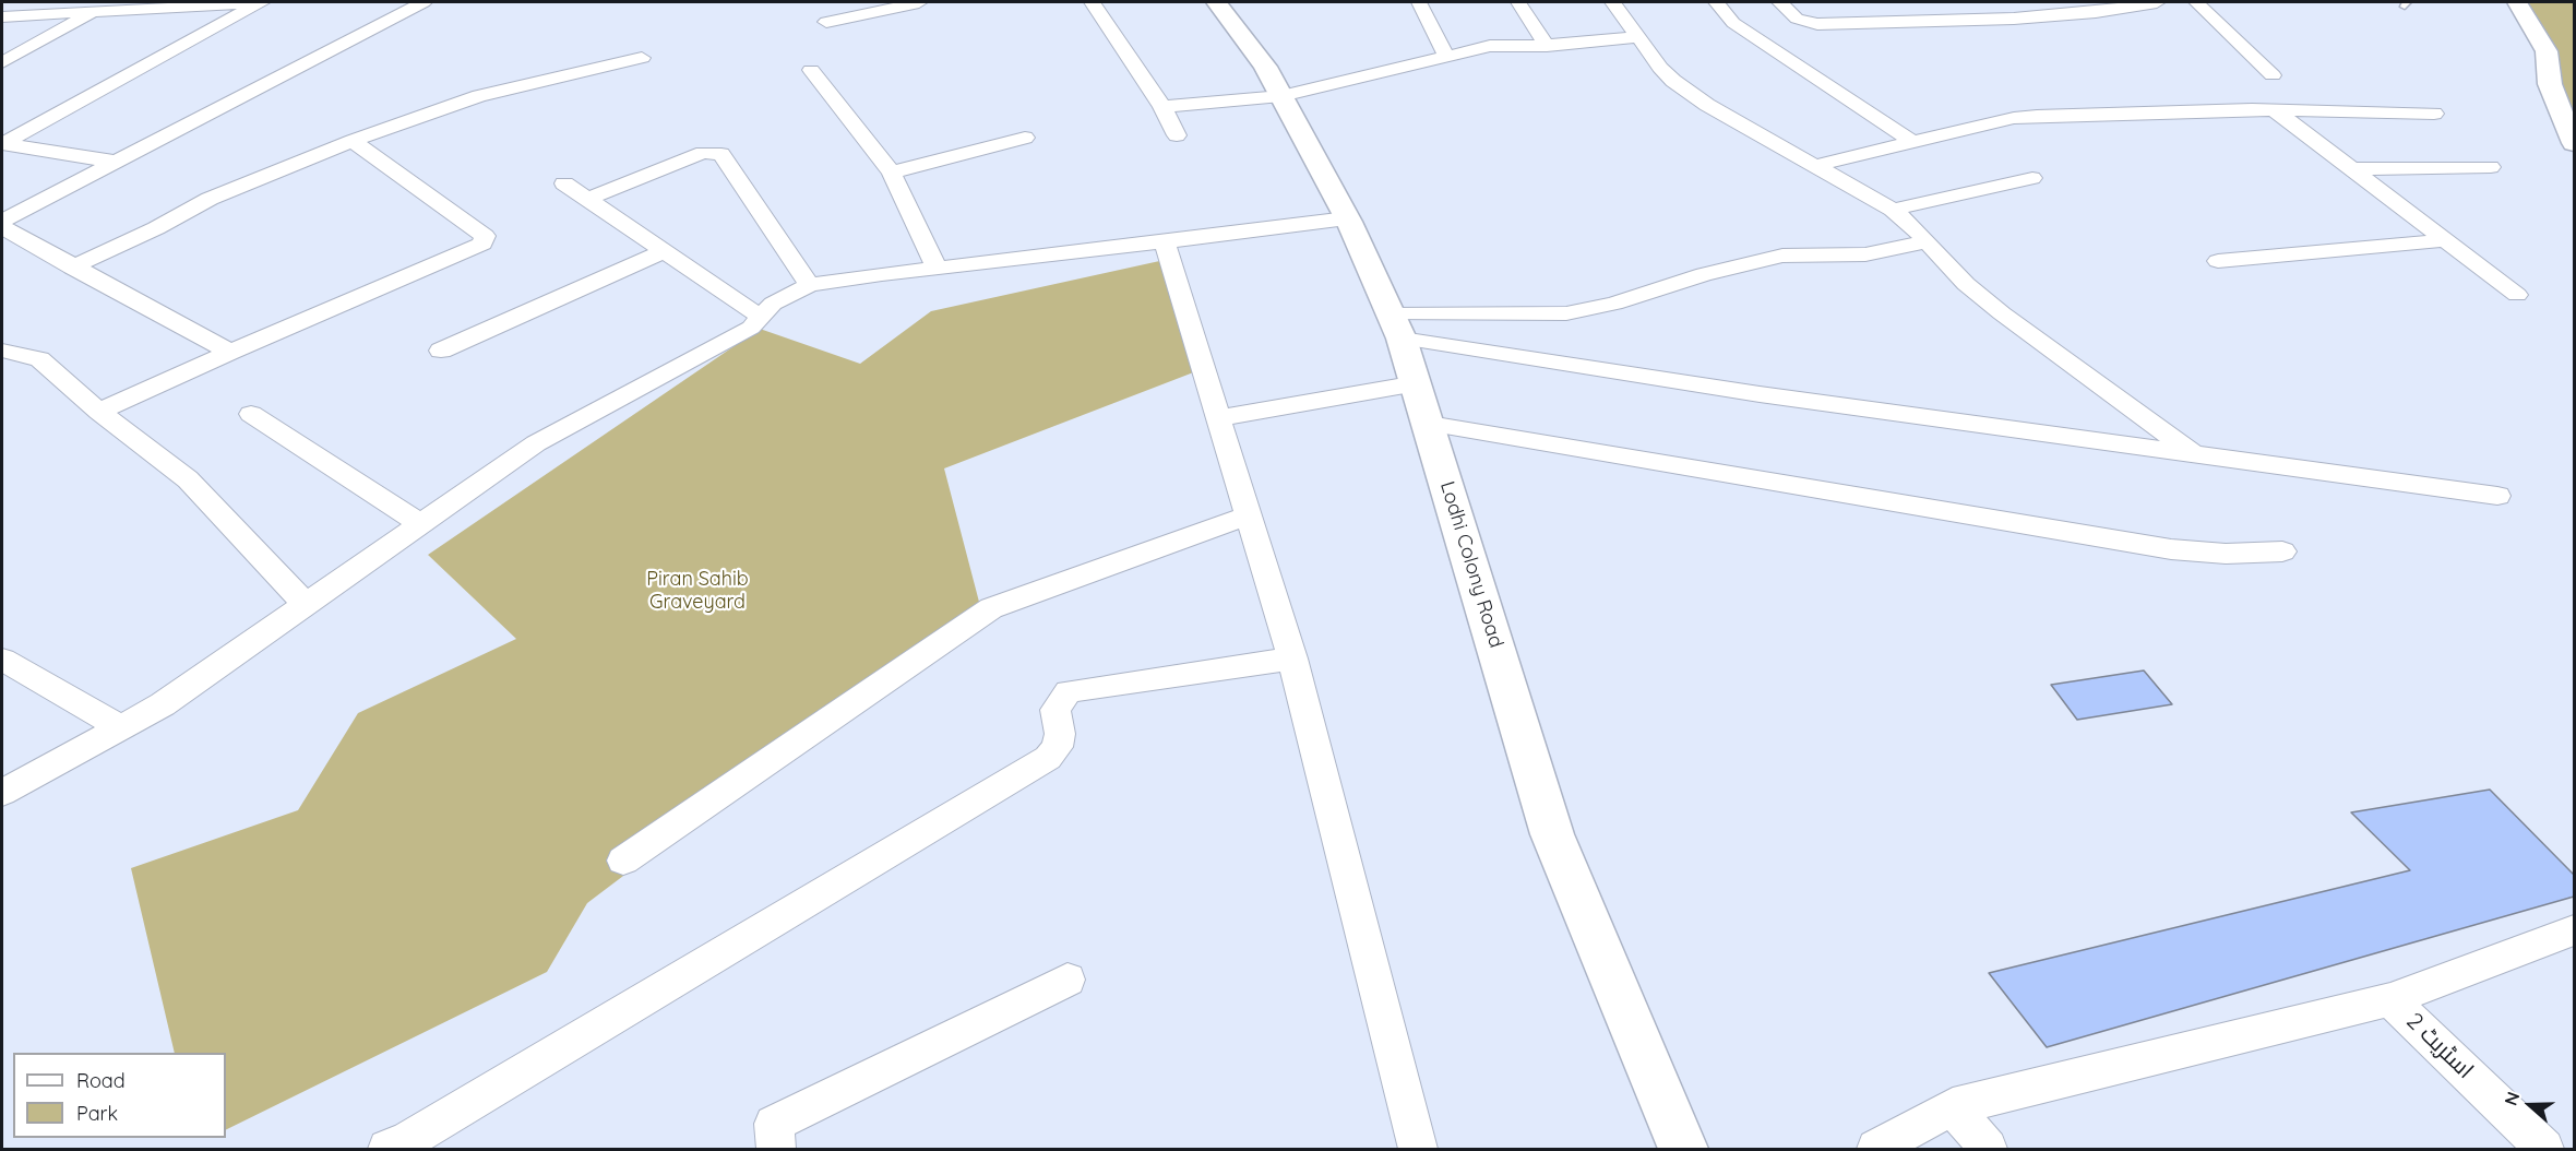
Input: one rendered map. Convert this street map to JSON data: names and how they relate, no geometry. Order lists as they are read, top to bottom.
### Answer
{
  "streets": {
    "main road": ["Lodhi Colony Road"],
    "street": ["اسٹریٹ 2"]
  },
  "parks": ["Piran Sahib Graveyard"],
  "legend": ["Road", "Park"],
  "north": "left"
}
